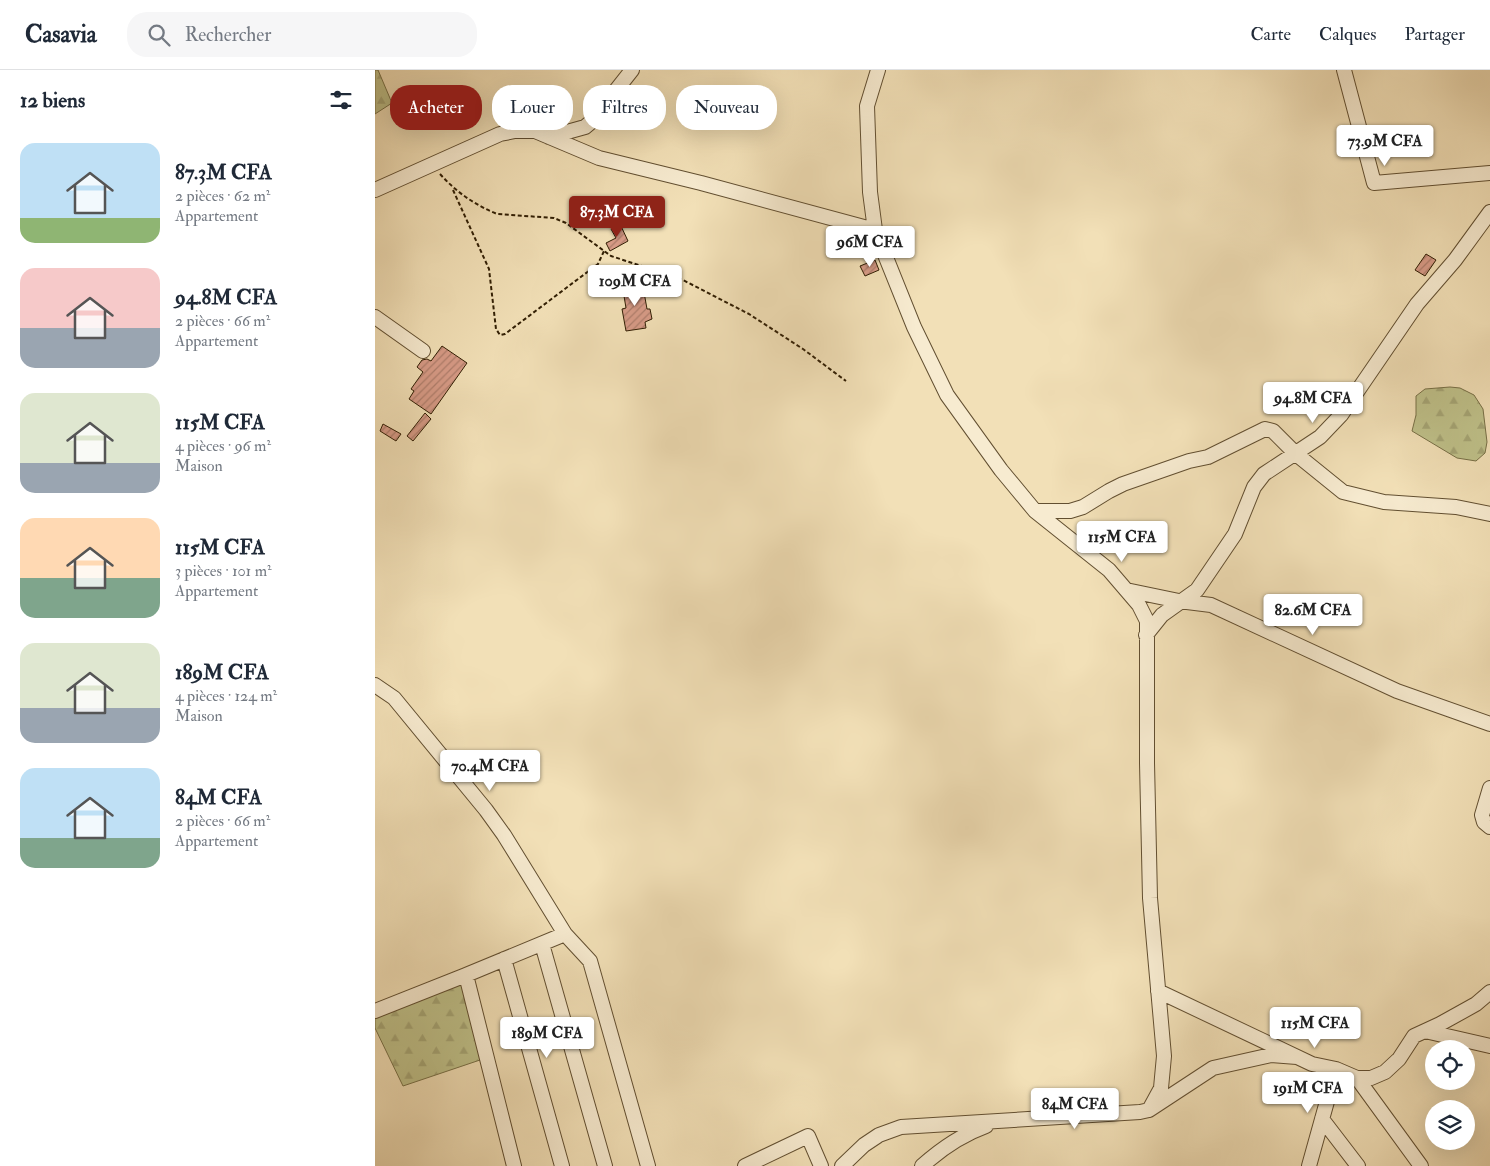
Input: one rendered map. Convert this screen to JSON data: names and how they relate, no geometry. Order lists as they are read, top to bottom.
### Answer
{
  "page": {
    "header": "Casavia",
    "search": "Rechercher",
    "nav": ["Carte", "Calques", "Partager"],
    "heading": "12 biens",
    "chip": [
      "Acheter",
      "Louer",
      "Filtres",
      "Nouveau"
    ],
    "price": [
      "73.9M CFA",
      "87.3M CFA",
      "96M CFA",
      "109M CFA",
      "94.8M CFA",
      "115M CFA",
      "82.6M CFA",
      "70.4M CFA",
      "115M CFA",
      "189M CFA",
      "191M CFA",
      "84M CFA"
    ],
    "list": [
      {
        "name": "87.3M CFA",
        "note": "2 pièces · 62 m² · Appartement"
      },
      {
        "name": "94.8M CFA",
        "note": "2 pièces · 66 m² · Appartement"
      },
      {
        "name": "115M CFA",
        "note": "4 pièces · 96 m² · Maison"
      },
      {
        "name": "115M CFA",
        "note": "3 pièces · 101 m² · Appartement"
      },
      {
        "name": "189M CFA",
        "note": "4 pièces · 124 m² · Maison"
      },
      {
        "name": "84M CFA",
        "note": "2 pièces · 66 m² · Appartement"
      }
    ]
  }
}
